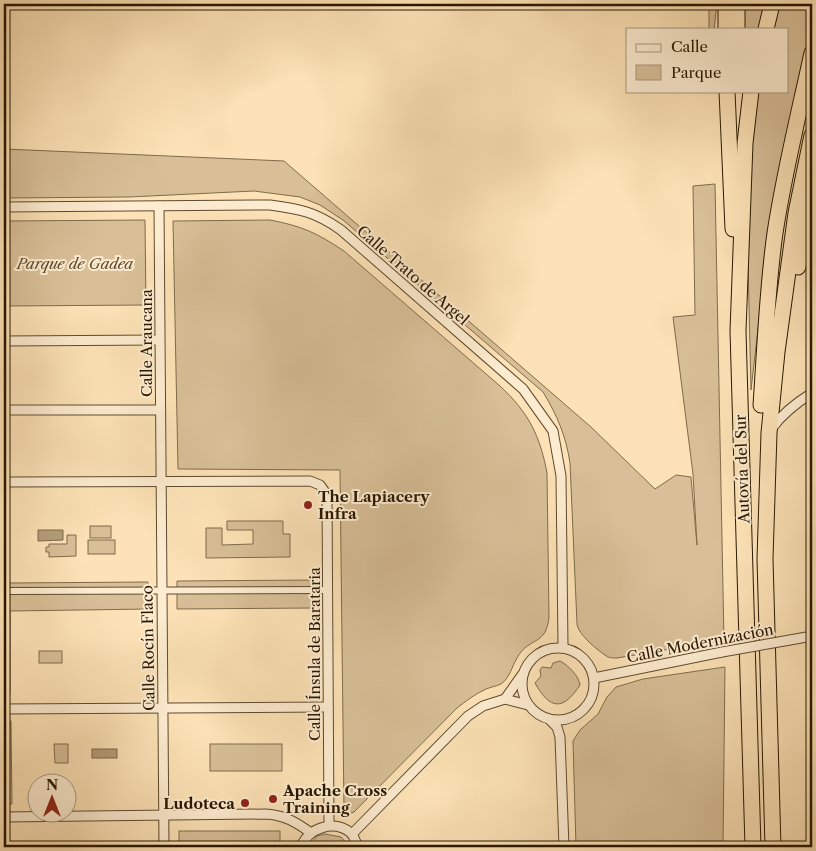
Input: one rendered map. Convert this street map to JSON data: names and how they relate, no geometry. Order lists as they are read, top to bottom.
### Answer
{
  "streets": {
    "highway": ["Autovía del Sur"],
    "street": [
      "Calle Trato de Argel",
      "Calle Araucana",
      "Calle Modernización",
      "Calle Rocín Flaco",
      "Calle Ínsula de Barataria"
    ]
  },
  "crossings": [
    ["Calle Trato de Argel", "Calle Araucana"],
    ["Calle Trato de Argel", "Calle Modernización"],
    ["Calle Araucana", "Calle Rocín Flaco"],
    ["Calle Araucana", "Calle Ínsula de Barataria"],
    ["Calle Rocín Flaco", "Calle Ínsula de Barataria"]
  ],
  "parks": ["Parque de Gadea"],
  "places": ["The Lapiacery Infra", "Apache Cross Training", "Ludoteca"],
  "legend": ["Calle", "Parque"],
  "north": "top"
}
